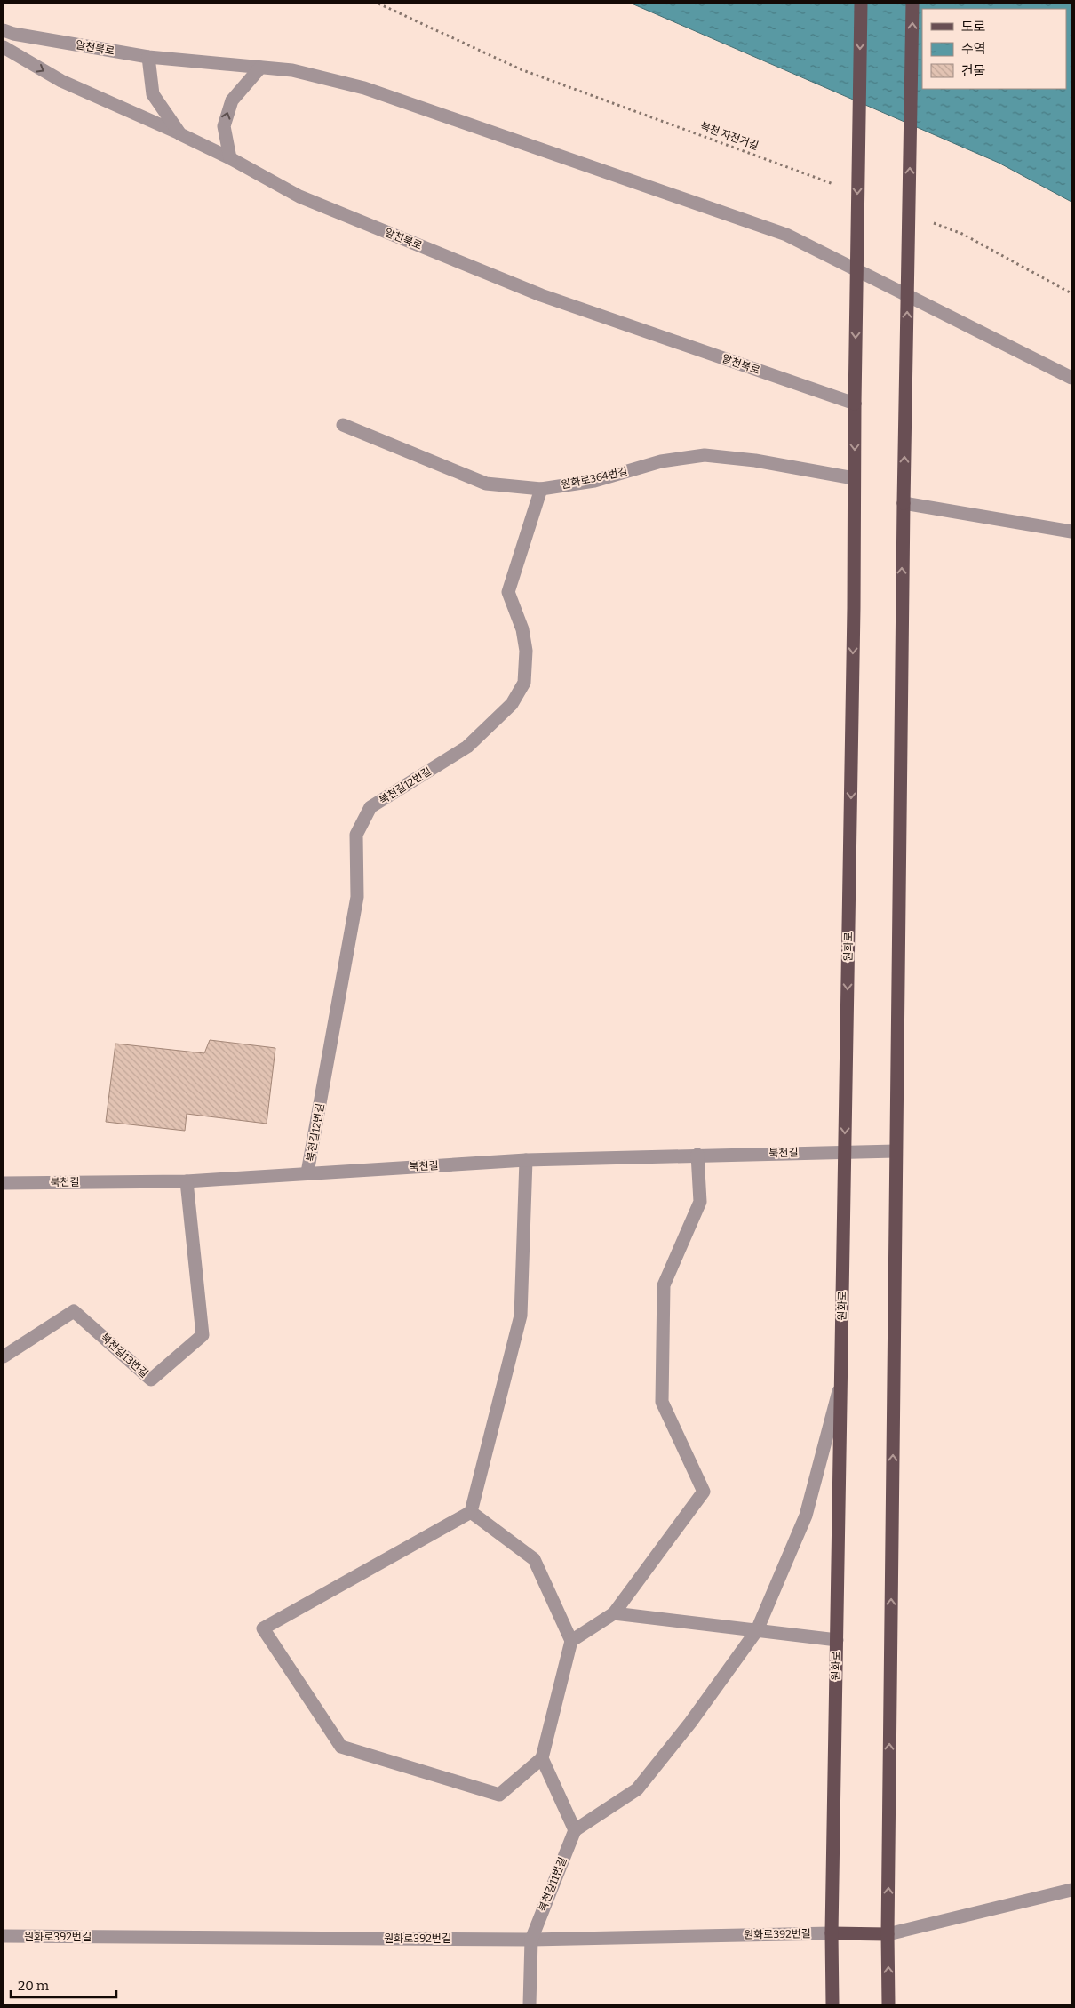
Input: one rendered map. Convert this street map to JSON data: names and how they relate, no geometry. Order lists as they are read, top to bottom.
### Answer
{
  "streets": {
    "main road": ["원화로"],
    "street": [
      "알천북로",
      "원화로364번길",
      "북천길12번길",
      "북천길",
      "북천길13번길",
      "북천길11번길",
      "원화로392번길"
    ],
    "path": ["북천 자전거길"]
  },
  "crossings": [
    ["알천북로", "원화로"],
    ["원화로364번길", "북천길12번길"],
    ["원화로364번길", "원화로"],
    ["북천길12번길", "북천길"],
    ["원화로", "북천길"],
    ["원화로", "원화로392번길"],
    ["북천길", "북천길13번길"],
    ["북천길11번길", "원화로392번길"]
  ],
  "legend": ["도로", "수역", "건물"],
  "scale_bar": "20 m"
}
